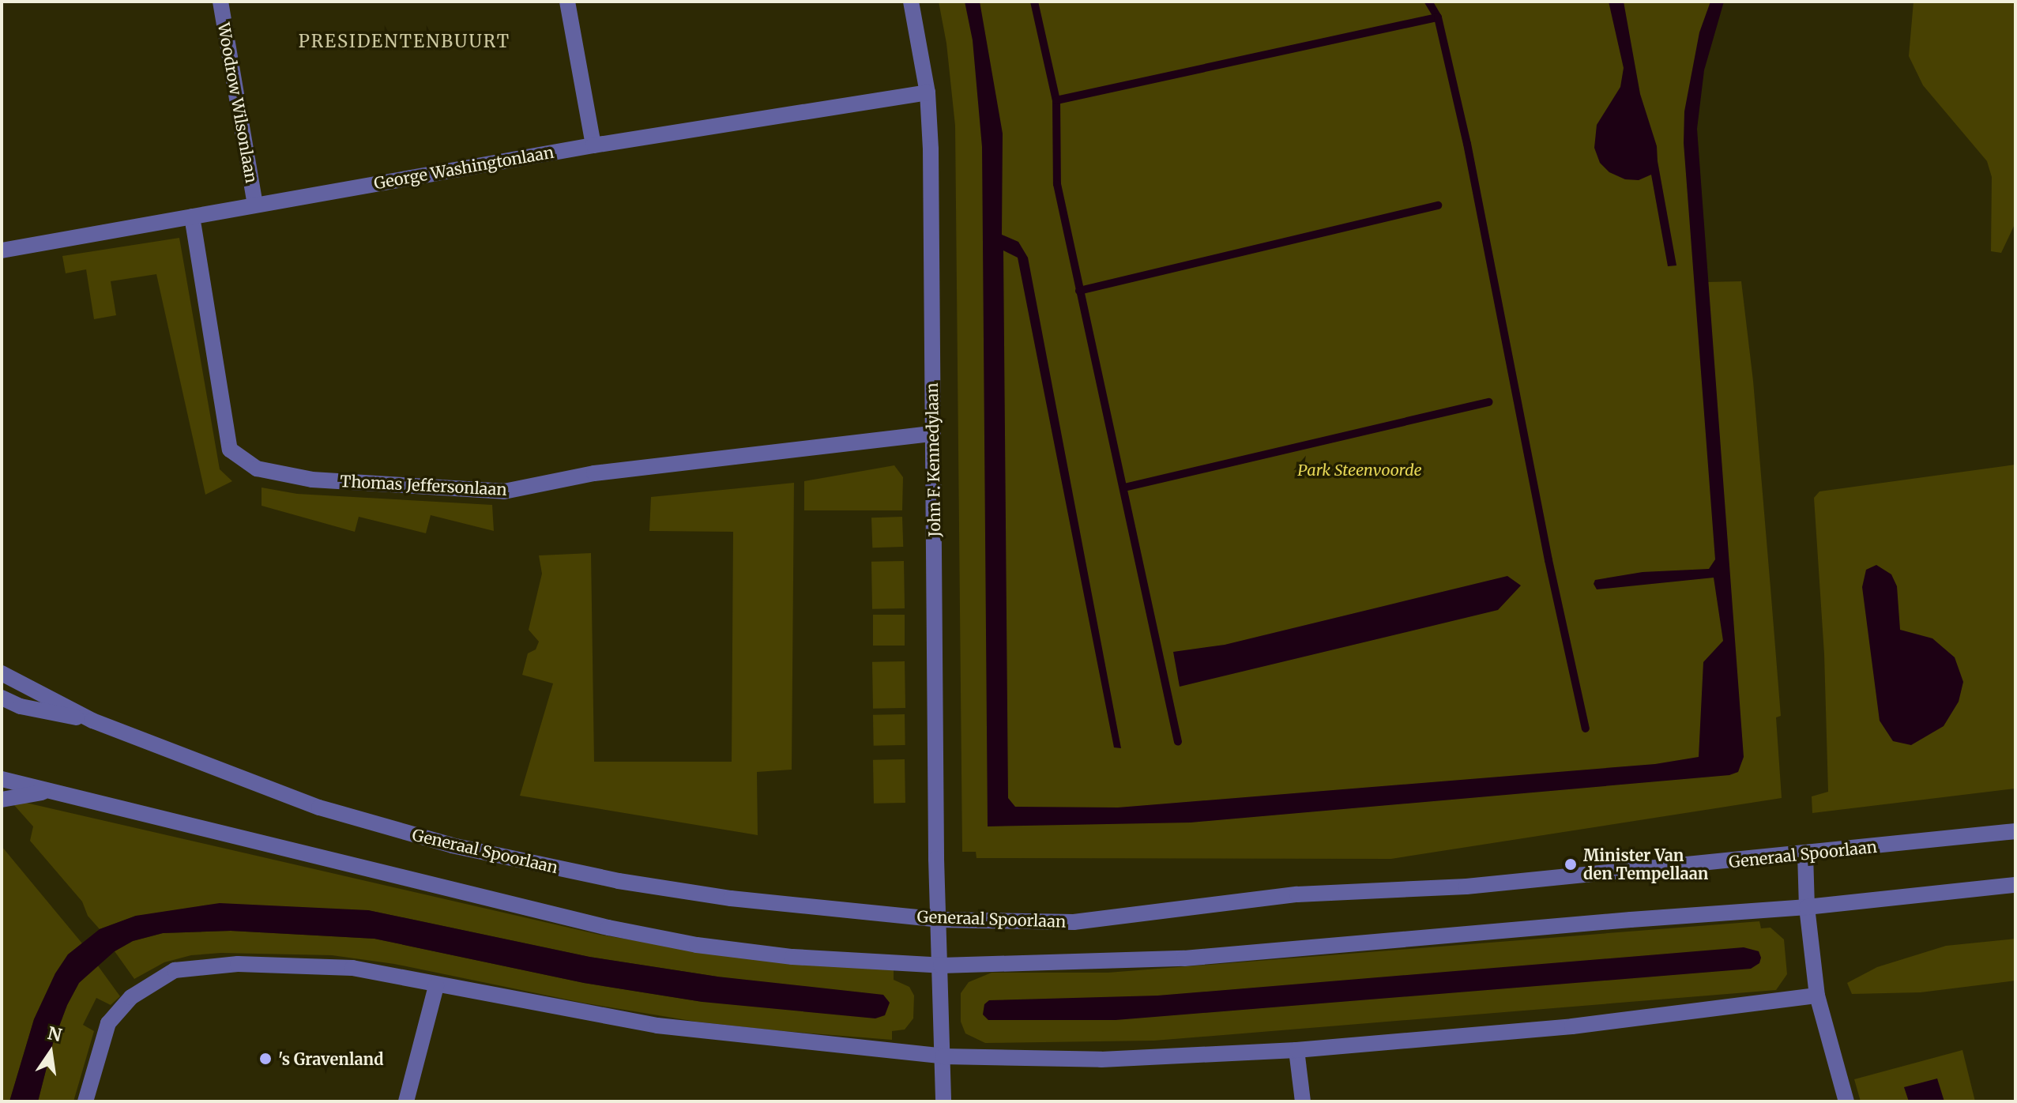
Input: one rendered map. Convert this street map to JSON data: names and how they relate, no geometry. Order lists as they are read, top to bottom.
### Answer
{
  "streets": {
    "street": [
      "Woodrow Wilsonlaan",
      "George Washingtonlaan",
      "John F. Kennedylaan",
      "Thomas Jeffersonlaan",
      "Generaal Spoorlaan"
    ]
  },
  "crossings": [
    ["Woodrow Wilsonlaan", "George Washingtonlaan"],
    ["George Washingtonlaan", "John F. Kennedylaan"],
    ["George Washingtonlaan", "Thomas Jeffersonlaan"],
    ["John F. Kennedylaan", "Thomas Jeffersonlaan"],
    ["John F. Kennedylaan", "Generaal Spoorlaan"]
  ],
  "districts": ["PRESIDENTENBUURT"],
  "parks": ["Park Steenvoorde"],
  "places": ["Minister Van den Tempellaan", "'s Gravenland"],
  "north": "top"
}
